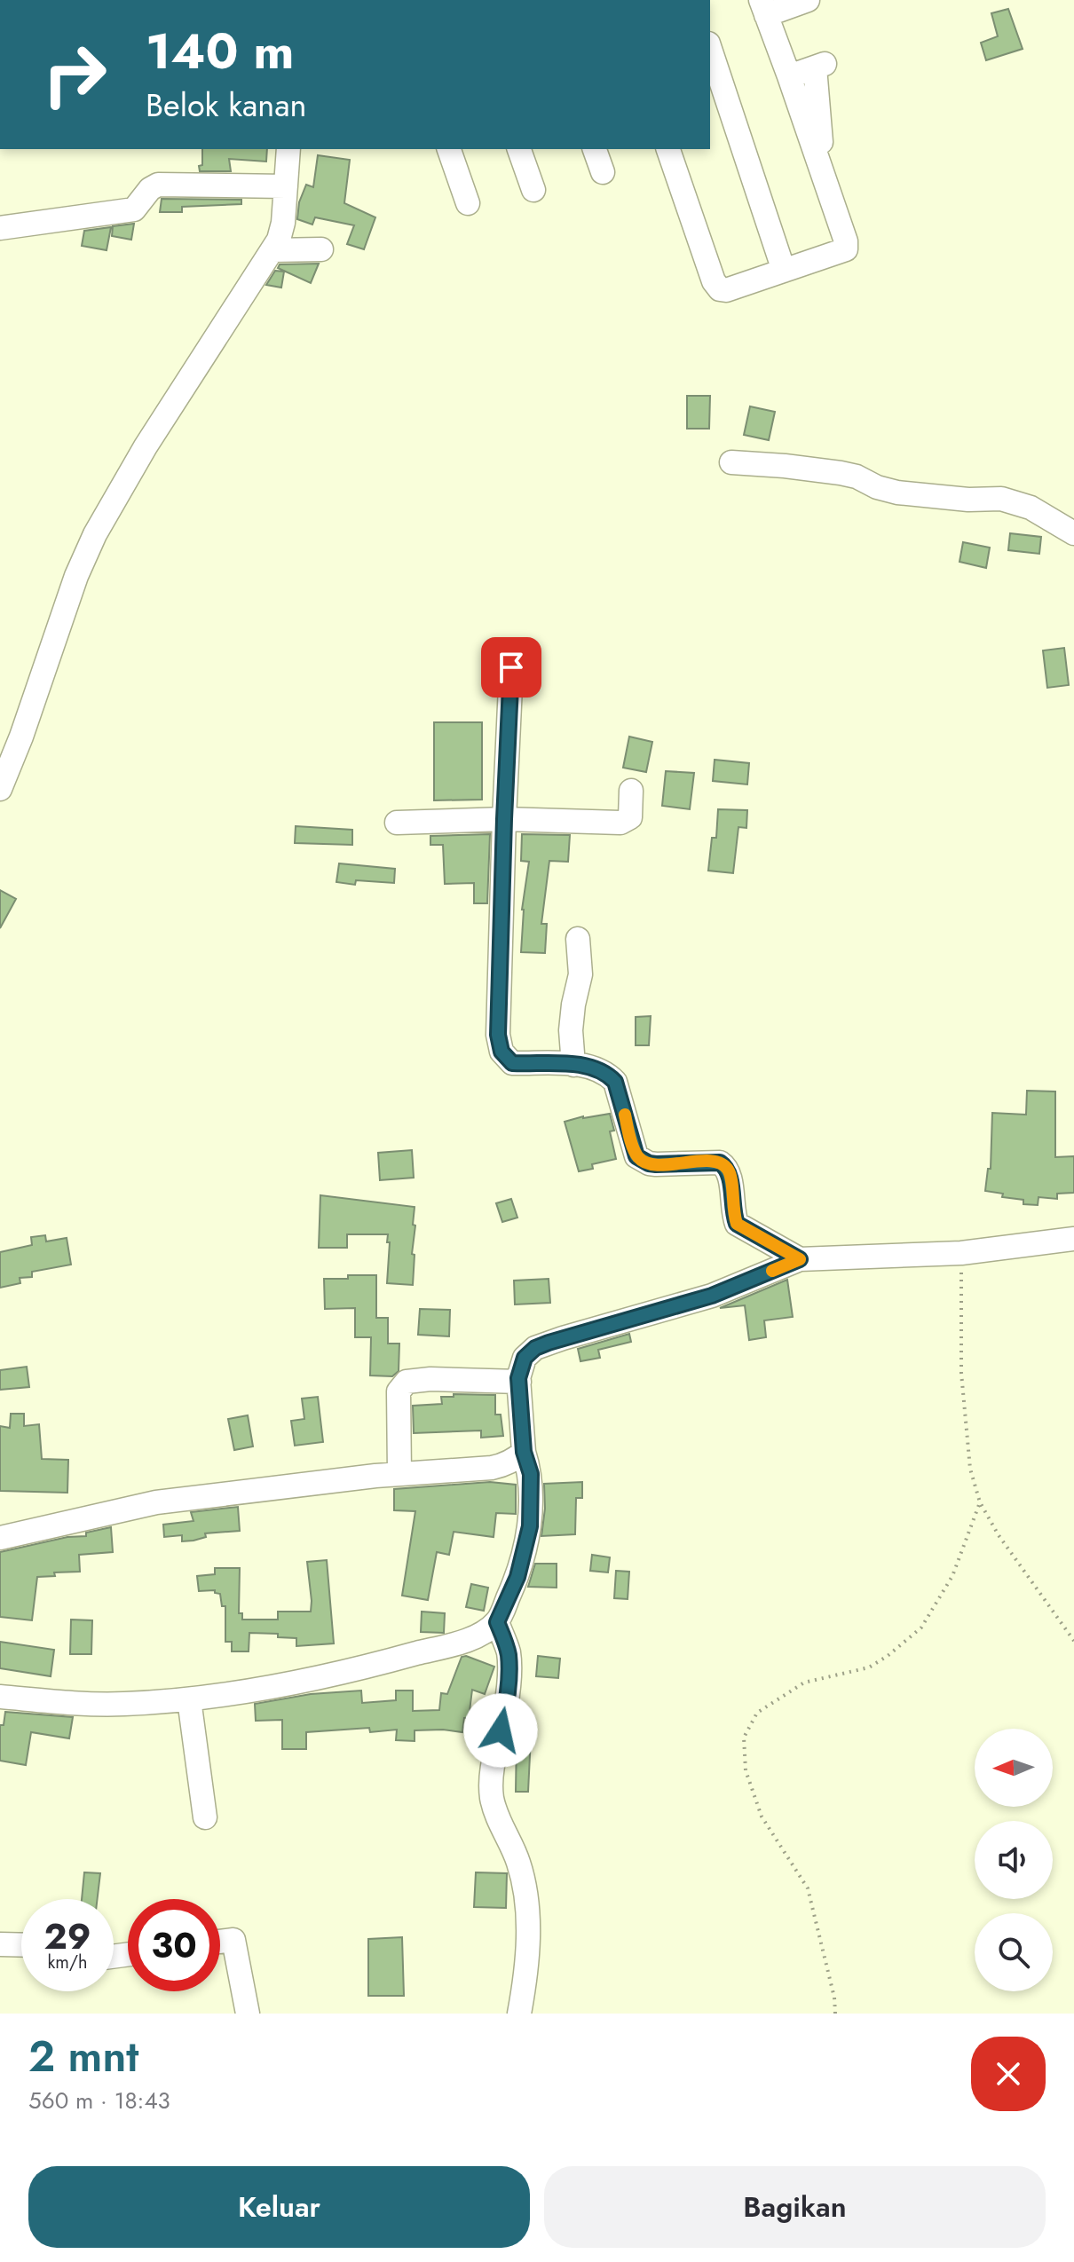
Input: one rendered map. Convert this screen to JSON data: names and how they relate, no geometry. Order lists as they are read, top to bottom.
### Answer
{
  "north": "left",
  "page": {
    "turn": ["140 m", "Belok kanan"],
    "speed": "29 km/h",
    "limit": "30",
    "heading": ["2 mnt", "560 m · 18:43"],
    "buttons": ["Keluar", "Bagikan"]
  }
}
